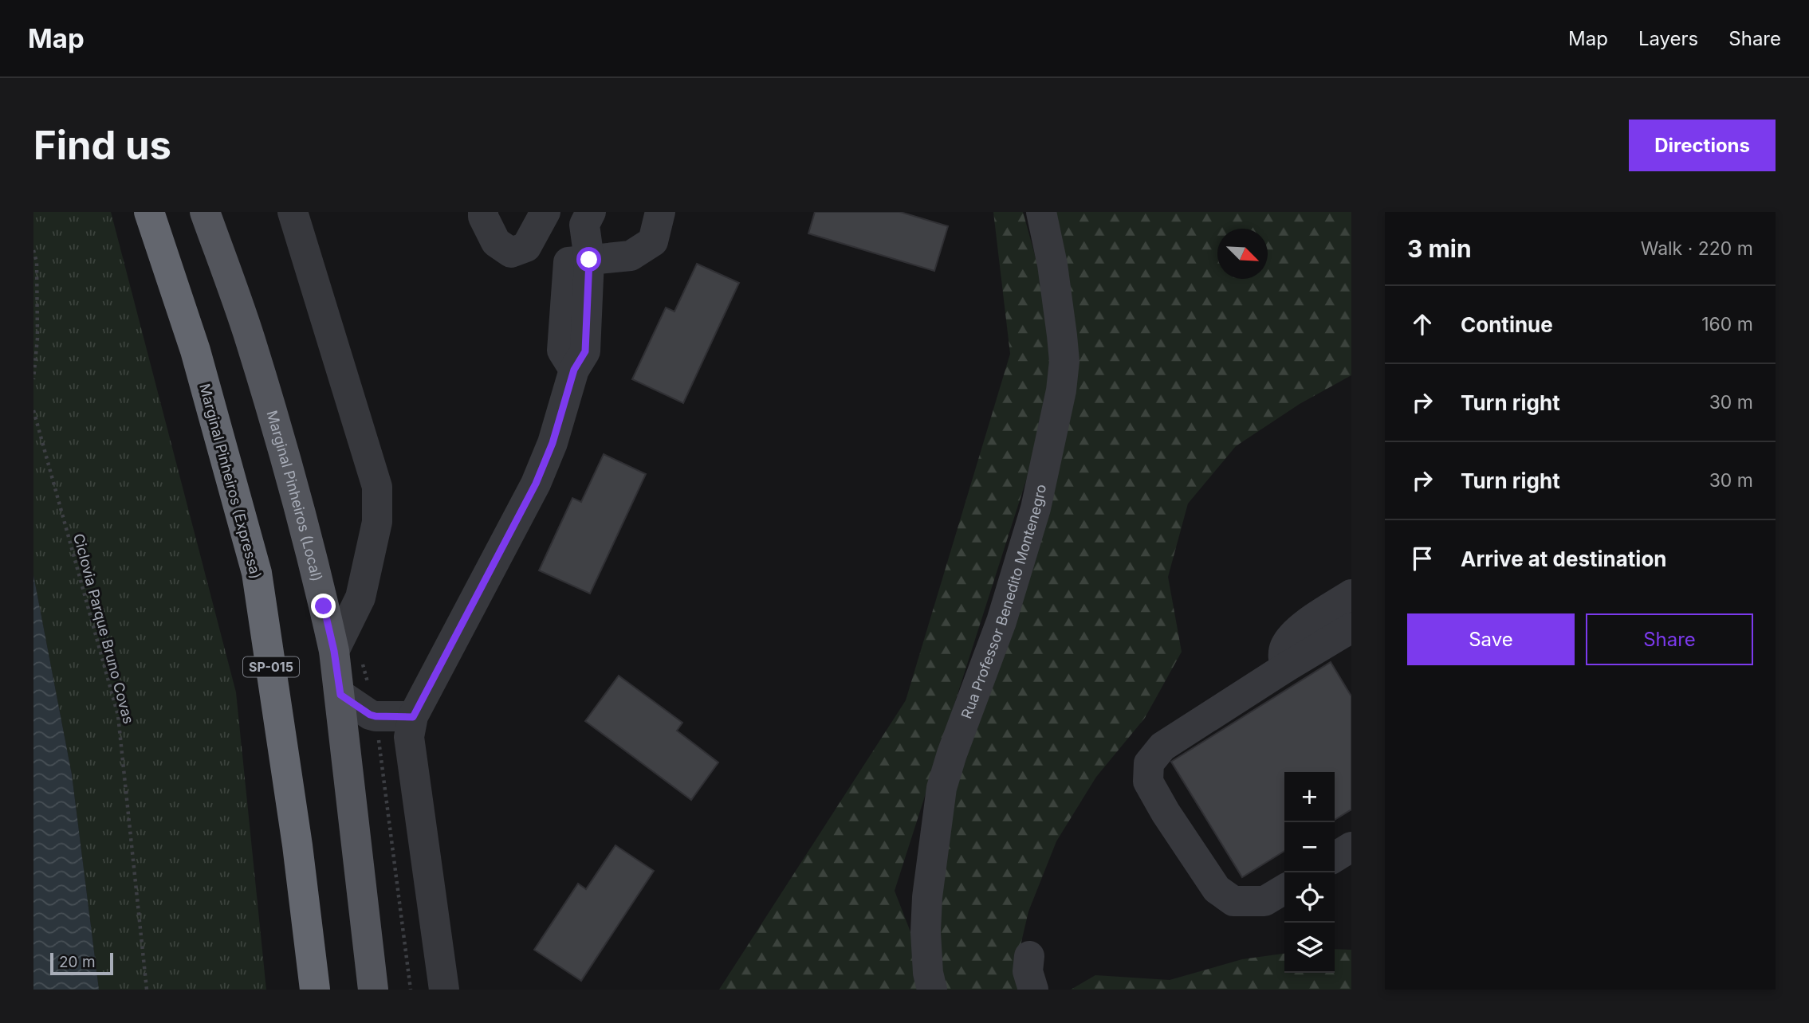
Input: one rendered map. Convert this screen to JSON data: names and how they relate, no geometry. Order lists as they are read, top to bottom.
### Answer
{
  "streets": {
    "highway": ["Marginal Pinheiros (Expressa)", "SP-015"],
    "main road": ["Marginal Pinheiros (Local)"],
    "lane": ["Rua Professor Benedito Montenegro"],
    "path": ["Ciclovia Parque Bruno Covas"]
  },
  "scale_bar": "20 m",
  "north": "bottom right",
  "page": {
    "header": "Map",
    "nav": ["Map", "Layers", "Share"],
    "buttons": [
      "Directions",
      ["Save", "Share"]
    ],
    "title": "Find us",
    "heading": ["3 min", "Walk · 220 m"],
    "list": [
      ["Continue", "160 m"],
      ["Turn right", "30 m"],
      ["Turn right", "30 m"],
      "Arrive at destination"
    ],
    "map_buttons": ["+", "−"],
    "scale": "20 m"
  }
}
